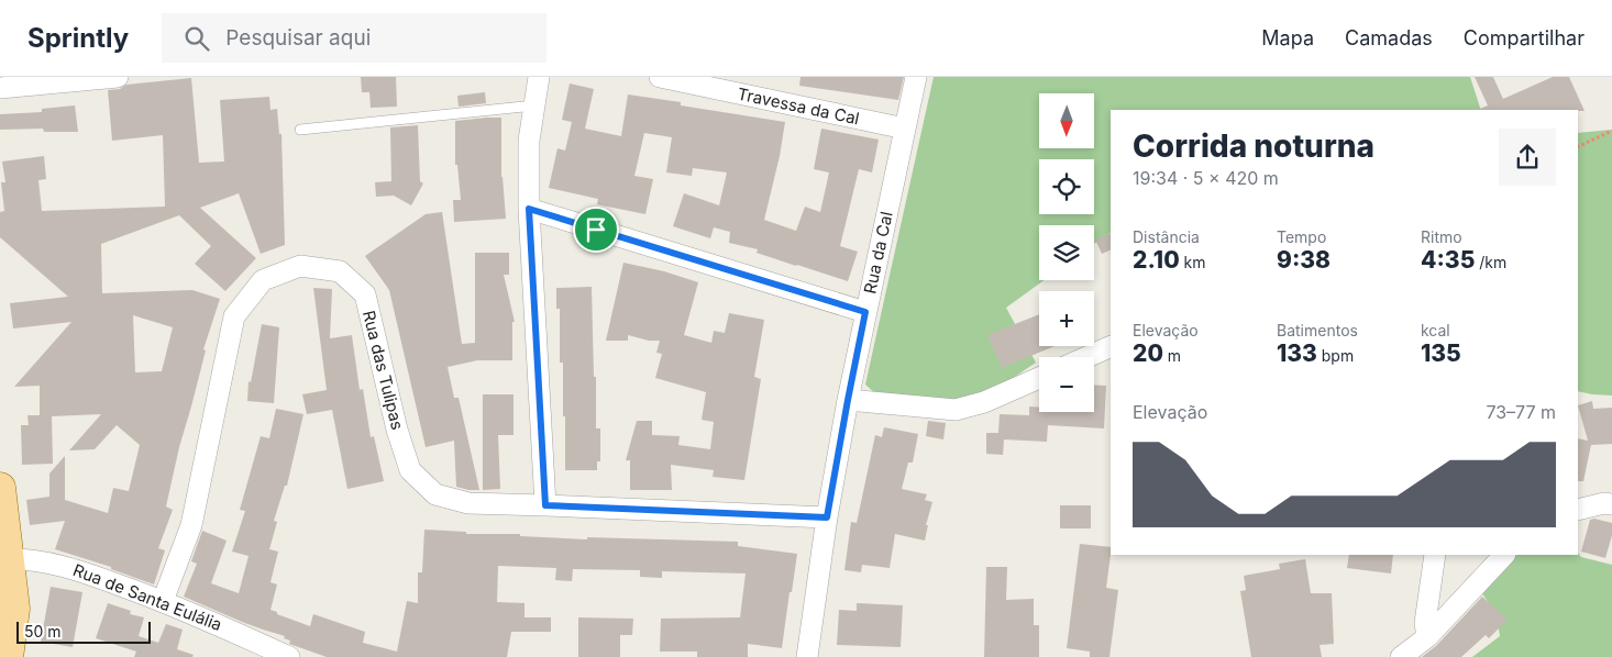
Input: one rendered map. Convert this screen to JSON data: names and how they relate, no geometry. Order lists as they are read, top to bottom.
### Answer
{
  "streets": {
    "street": [
      "Travessa da Cal",
      "Rua da Cal",
      "Rua das Tulipas",
      "Rua de Santa Eulália"
    ]
  },
  "crossings": [
    ["Travessa da Cal", "Rua da Cal"],
    ["Rua da Cal", "Rua das Tulipas"],
    ["Rua das Tulipas", "Rua de Santa Eulália"]
  ],
  "scale_bar": "50 m",
  "north": "bottom",
  "page": {
    "header": "Sprintly",
    "search": "Pesquisar aqui",
    "nav": ["Mapa", "Camadas", "Compartilhar"],
    "map_buttons": ["+", "−"],
    "heading": ["Corrida noturna", "19:34 · 5 × 420 m"],
    "stats": [
      ["Distância", "2.10 km"],
      ["Tempo", "9:38"],
      ["Ritmo", "4:35 /km"],
      ["Elevação", "20 m"],
      ["Batimentos", "133 bpm"],
      ["kcal", "135"]
    ],
    "chart": ["Elevação", "73–77 m"],
    "scale": "50 m"
  }
}
